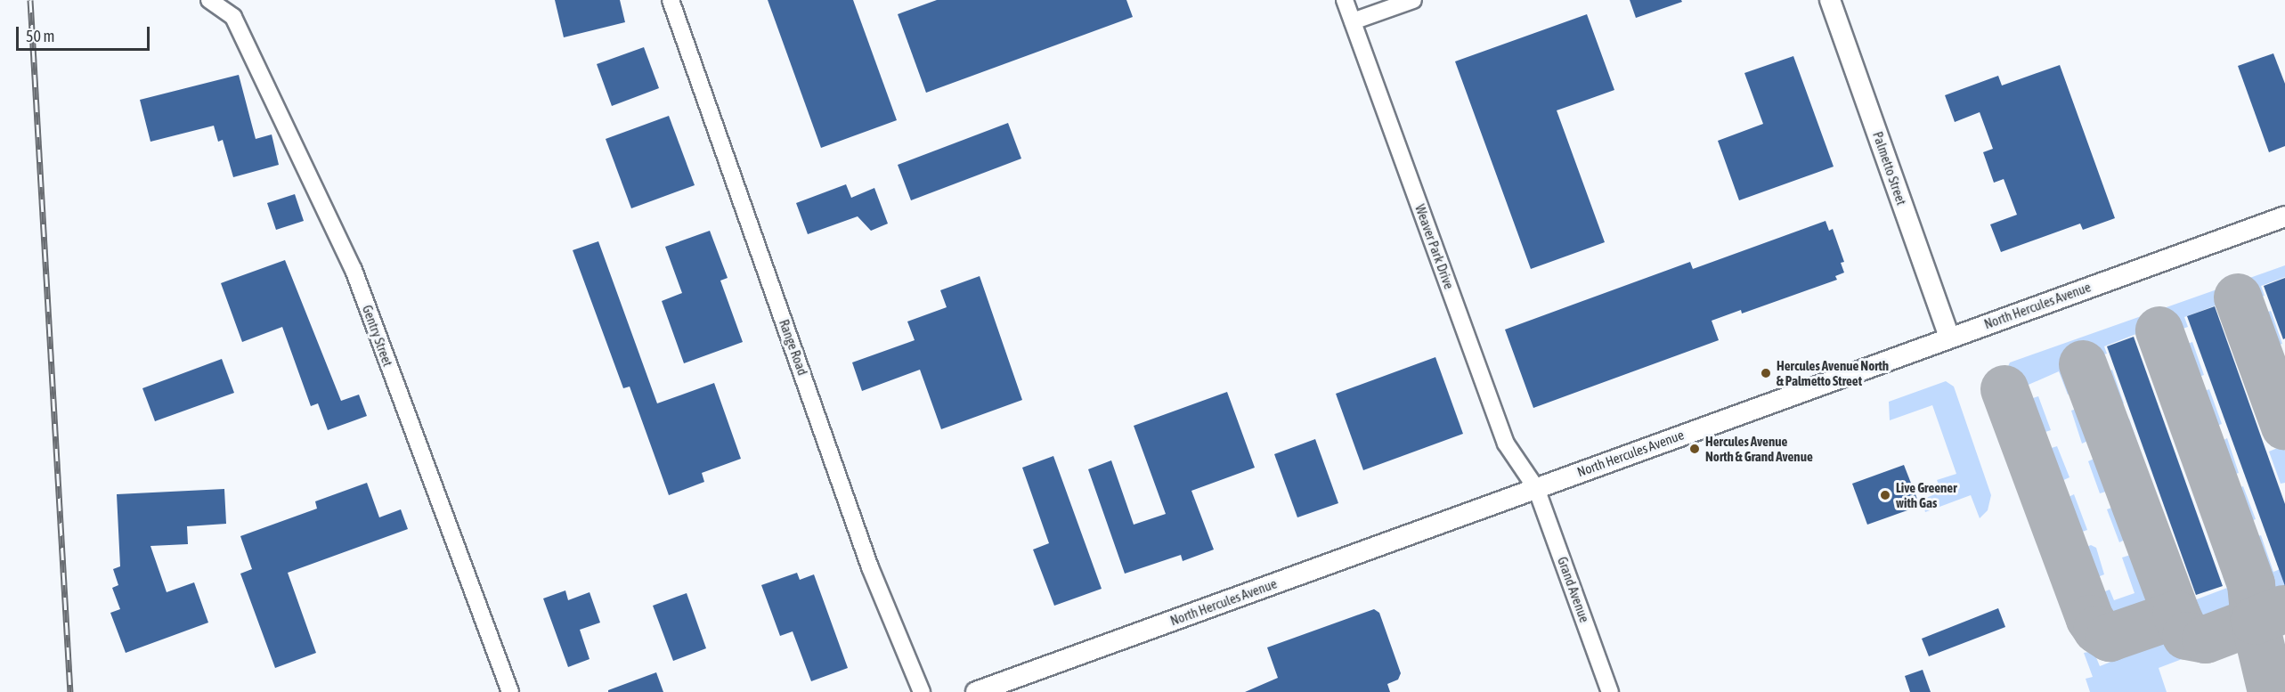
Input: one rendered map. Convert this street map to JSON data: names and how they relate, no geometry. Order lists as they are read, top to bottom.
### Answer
{
  "streets": {
    "street": [
      "Palmetto Street",
      "Weaver Park Drive",
      "North Hercules Avenue",
      "Gentry Street",
      "Range Road",
      "Grand Avenue"
    ]
  },
  "crossings": [
    ["Palmetto Street", "North Hercules Avenue"],
    ["Weaver Park Drive", "North Hercules Avenue"],
    ["Weaver Park Drive", "Grand Avenue"],
    ["North Hercules Avenue", "Grand Avenue"]
  ],
  "places": ["Hercules Avenue North & Palmetto Street", "Hercules Avenue North & Grand Avenue", "Live Greener with Gas"],
  "scale_bar": "50 m"
}
